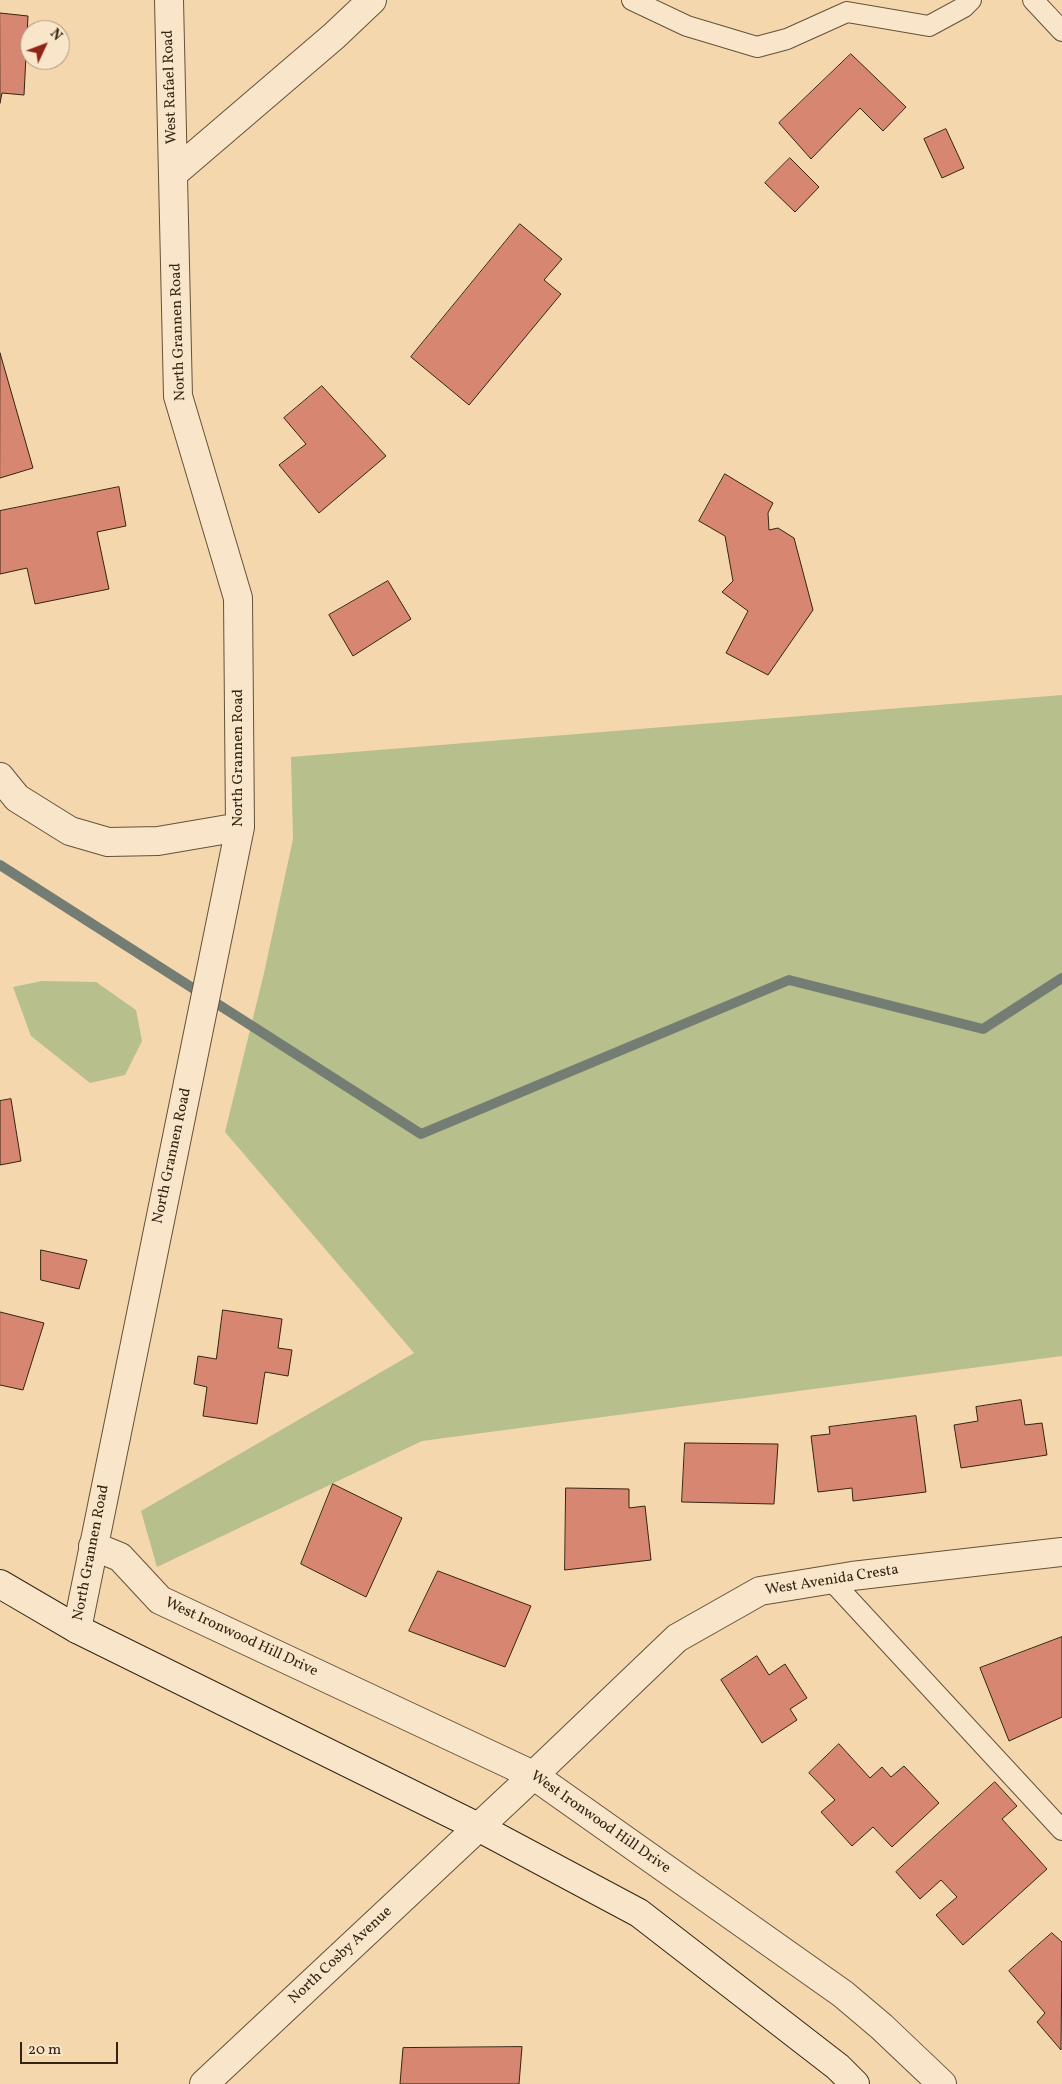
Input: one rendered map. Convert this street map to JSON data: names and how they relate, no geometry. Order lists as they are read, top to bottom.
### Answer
{
  "streets": {
    "street": [
      "West Rafael Road",
      "North Grannen Road",
      "West Avenida Cresta",
      "West Ironwood Hill Drive",
      "North Cosby Avenue"
    ]
  },
  "crossings": [
    ["West Rafael Road", "North Grannen Road"],
    ["North Grannen Road", "West Ironwood Hill Drive"],
    ["West Avenida Cresta", "West Ironwood Hill Drive"],
    ["West Avenida Cresta", "North Cosby Avenue"]
  ],
  "scale_bar": "20 m",
  "north": "top right"
}
